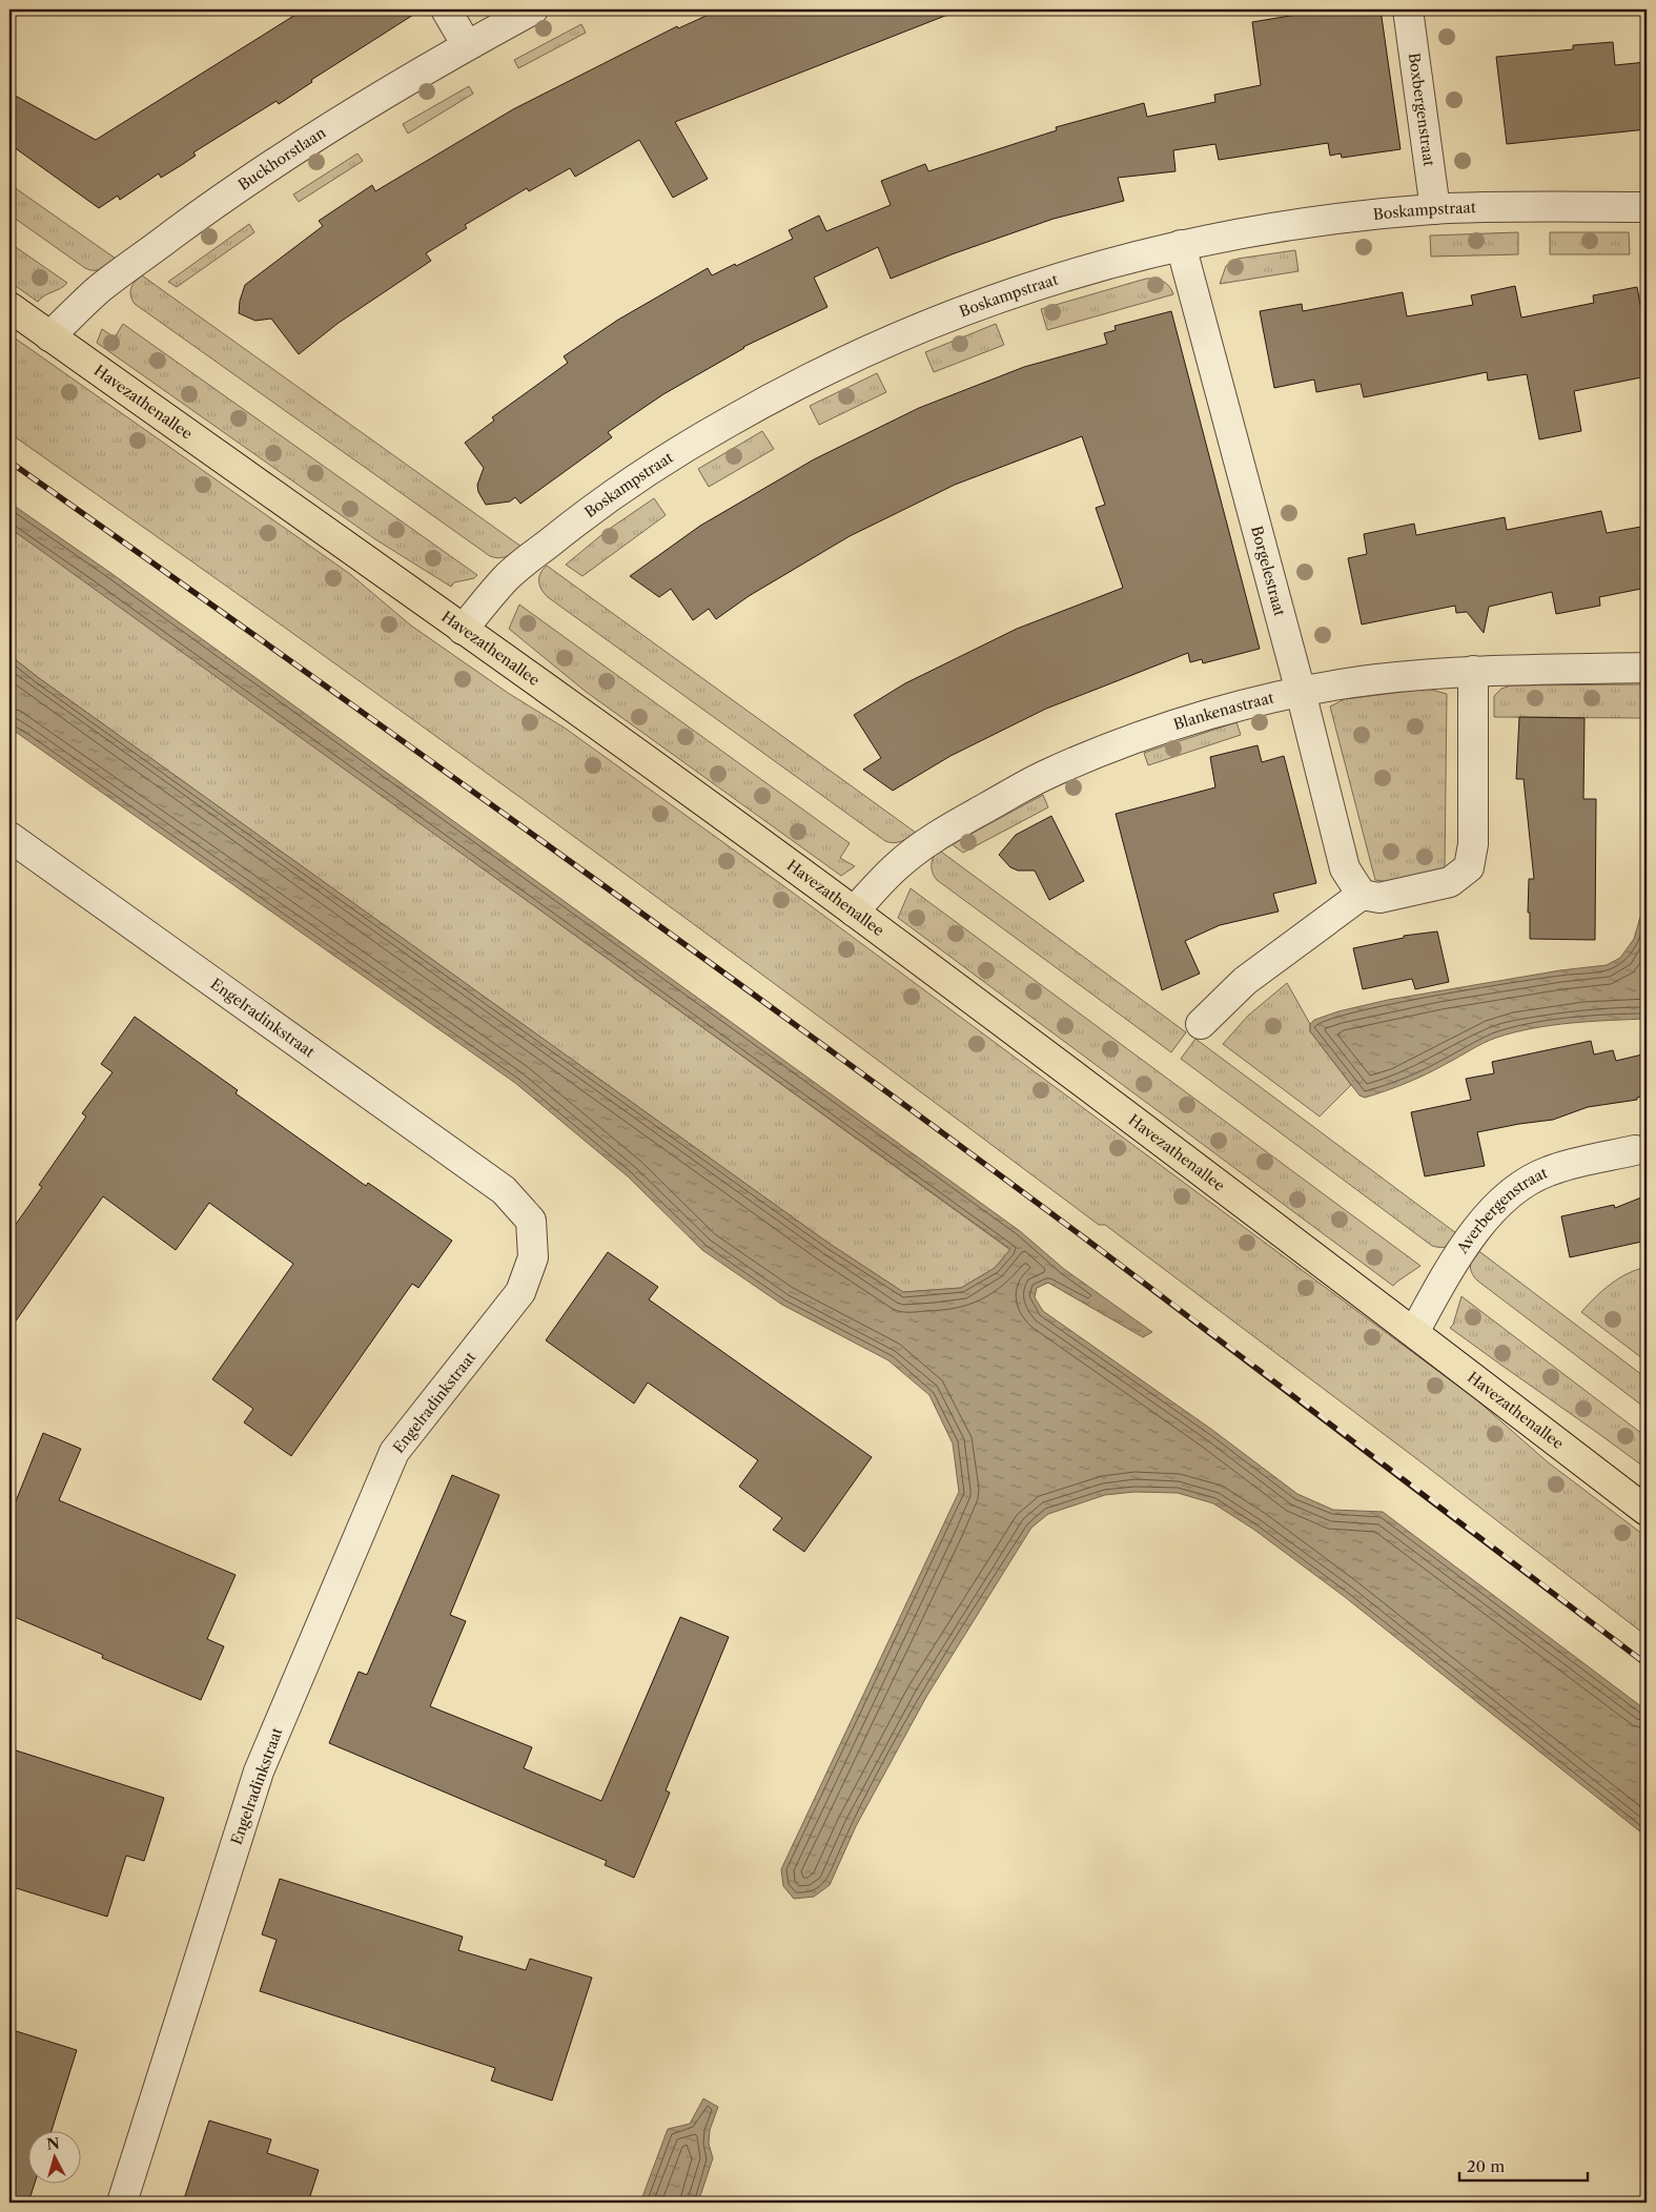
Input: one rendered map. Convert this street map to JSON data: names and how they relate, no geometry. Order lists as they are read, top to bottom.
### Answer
{
  "streets": {
    "main road": ["Havezathenallee"],
    "street": [
      "Boxbergenstraat",
      "Buckhorstlaan",
      "Boskampstraat",
      "Borgelestraat",
      "Blankenastraat",
      "Engelradinkstraat",
      "Averbergenstraat"
    ]
  },
  "crossings": [
    ["Boxbergenstraat", "Boskampstraat"],
    ["Buckhorstlaan", "Havezathenallee"],
    ["Boskampstraat", "Havezathenallee"],
    ["Boskampstraat", "Borgelestraat"],
    ["Havezathenallee", "Blankenastraat"],
    ["Havezathenallee", "Averbergenstraat"],
    ["Borgelestraat", "Blankenastraat"]
  ],
  "scale_bar": "20 m",
  "north": "top"
}
